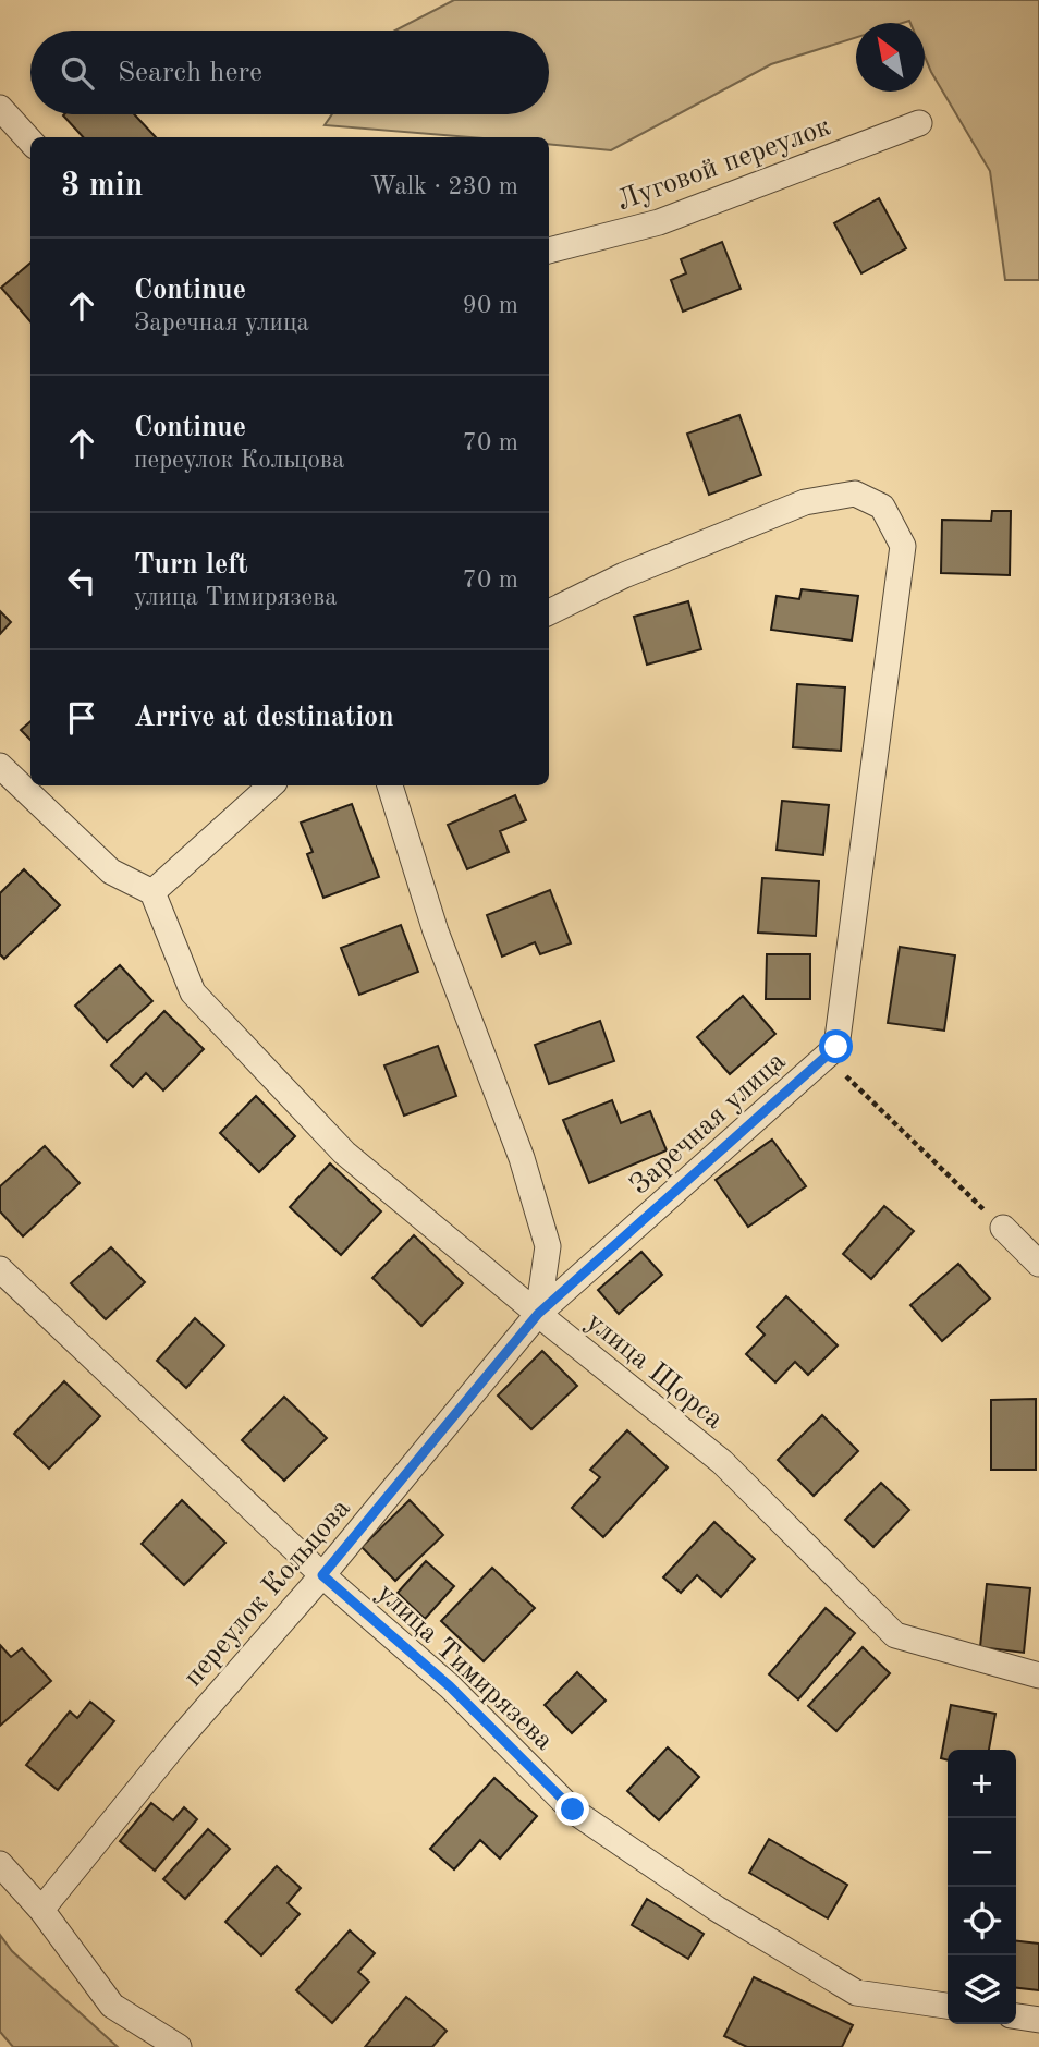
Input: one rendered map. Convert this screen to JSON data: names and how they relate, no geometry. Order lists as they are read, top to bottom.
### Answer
{
  "streets": {
    "street": [
      "Луговой переулок",
      "Заречная улица",
      "улица Щорса",
      "переулок Кольцова",
      "улица Тимирязева"
    ]
  },
  "crossings": [
    ["Заречная улица", "улица Щорса"],
    ["Заречная улица", "переулок Кольцова"],
    ["улица Щорса", "переулок Кольцова"],
    ["переулок Кольцова", "улица Тимирязева"]
  ],
  "north": "top left",
  "page": {
    "search": "Search here",
    "heading": ["3 min", "Walk · 230 m"],
    "list": [
      ["Continue", "Заречная улица", "90 m"],
      ["Continue", "переулок Кольцова", "70 m"],
      ["Turn left", "улица Тимирязева", "70 m"],
      "Arrive at destination"
    ],
    "map_buttons": ["+", "−"]
  }
}
